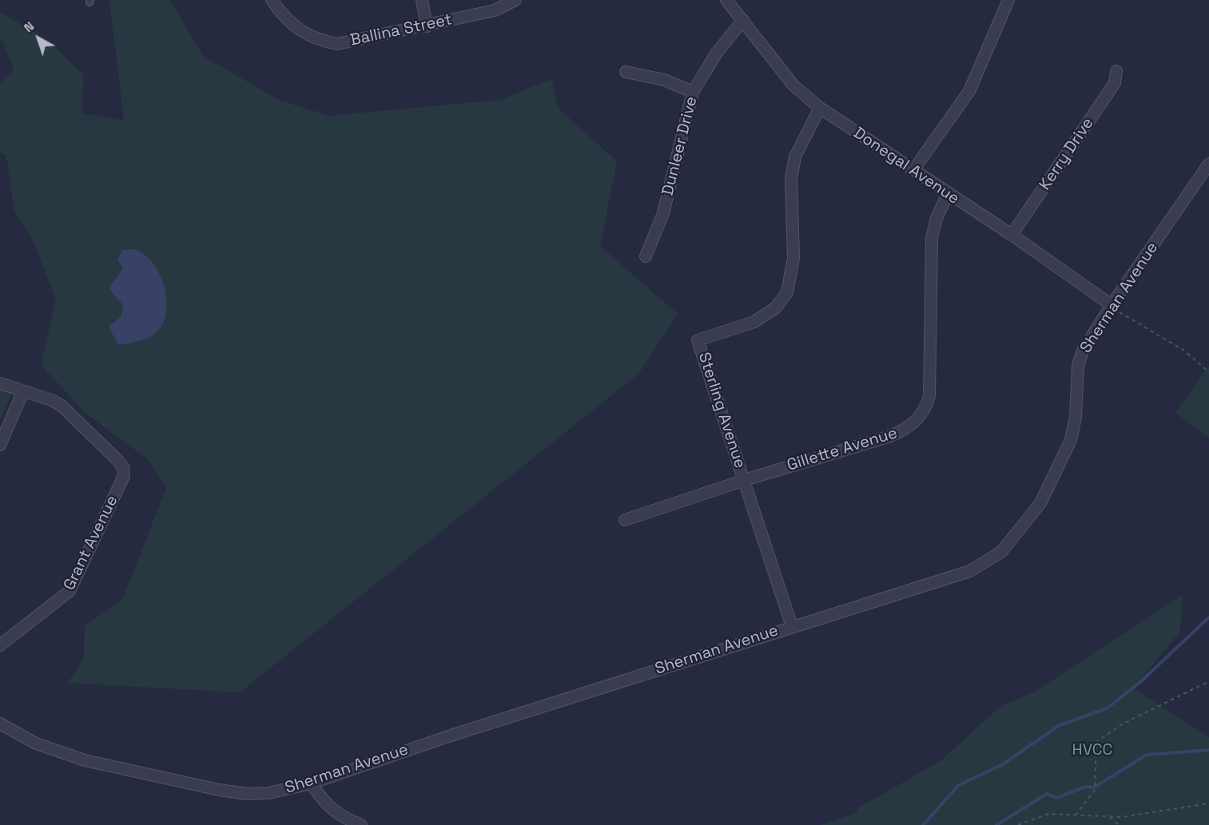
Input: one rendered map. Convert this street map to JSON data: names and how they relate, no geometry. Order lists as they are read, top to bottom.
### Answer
{
  "streets": {
    "street": [
      "Ballina Street",
      "Dunleer Drive",
      "Kerry Drive",
      "Donegal Avenue",
      "Sherman Avenue",
      "Sterling Avenue",
      "Gillette Avenue",
      "Grant Avenue"
    ]
  },
  "crossings": [
    ["Dunleer Drive", "Donegal Avenue"],
    ["Kerry Drive", "Donegal Avenue"],
    ["Donegal Avenue", "Sherman Avenue"],
    ["Donegal Avenue", "Sterling Avenue"],
    ["Donegal Avenue", "Gillette Avenue"],
    ["Sherman Avenue", "Sterling Avenue"],
    ["Sterling Avenue", "Gillette Avenue"]
  ],
  "parks": ["HVCC"],
  "north": "top left"
}
